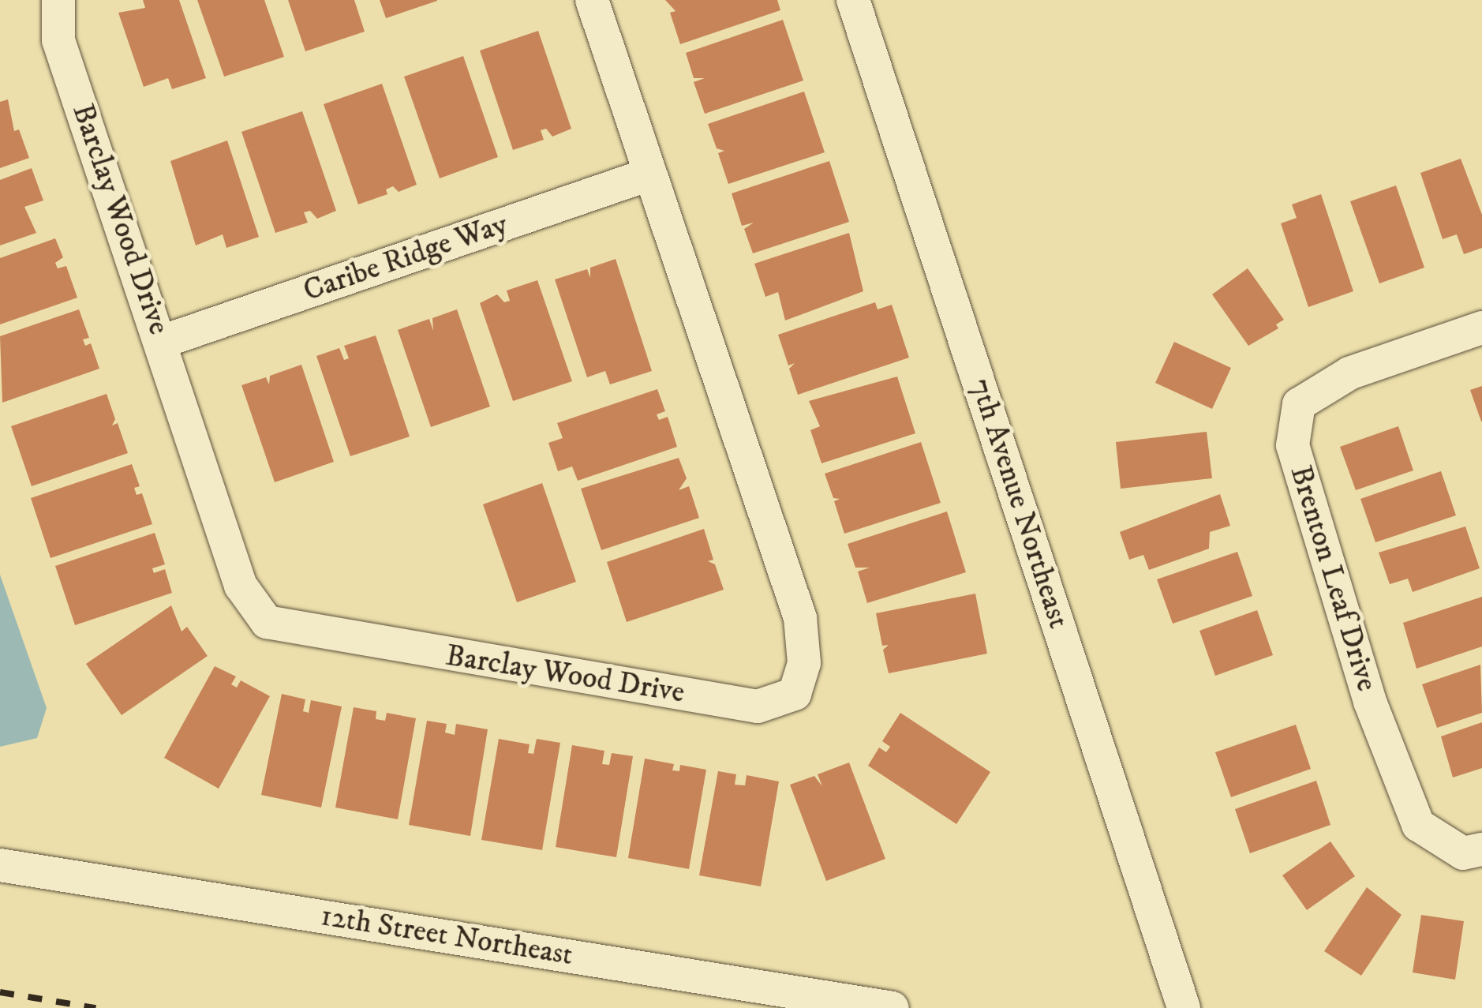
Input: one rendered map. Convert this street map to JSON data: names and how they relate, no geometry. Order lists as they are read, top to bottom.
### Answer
{
  "streets": {
    "street": [
      "Barclay Wood Drive",
      "Caribe Ridge Way",
      "7th Avenue Northeast",
      "Brenton Leaf Drive",
      "12th Street Northeast"
    ]
  },
  "crossings": [
    ["Barclay Wood Drive", "Caribe Ridge Way"]
  ]
}
